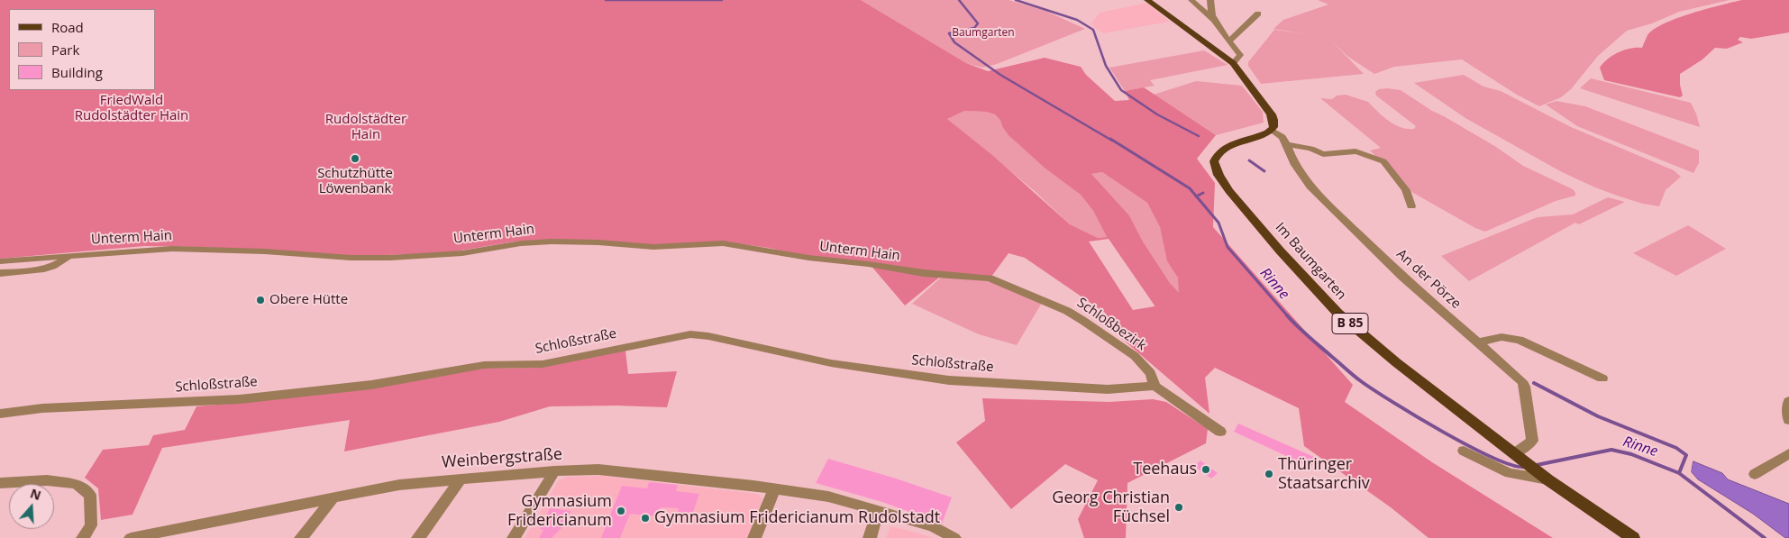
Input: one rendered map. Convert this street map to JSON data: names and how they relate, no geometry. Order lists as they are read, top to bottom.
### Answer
{
  "streets": {
    "main road": ["Im Baumgarten", "B 85"],
    "street": [
      "Unterm Hain",
      "An der Pörze",
      "Schloßbezirk",
      "Schloßstraße",
      "Weinbergstraße"
    ]
  },
  "crossings": [
    ["Unterm Hain", "Schloßbezirk"],
    ["Im Baumgarten", "An der Pörze"],
    ["Im Baumgarten", "B 85"],
    ["An der Pörze", "B 85"],
    ["Schloßbezirk", "Schloßstraße"]
  ],
  "water": ["Rinne"],
  "parks": ["Baumgarten", "FriedWald Rudolstädter Hain", "Rudolstädter Hain"],
  "places": [
    "Schutzhütte Löwenbank",
    "Obere Hütte",
    "Teehaus",
    "Thüringer Staatsarchiv",
    "Georg Christian Füchsel",
    "Gymnasium Fridericianum",
    "Gymnasium Fridericianum Rudolstadt"
  ],
  "legend": ["Road", "Park", "Building"],
  "north": "top"
}
